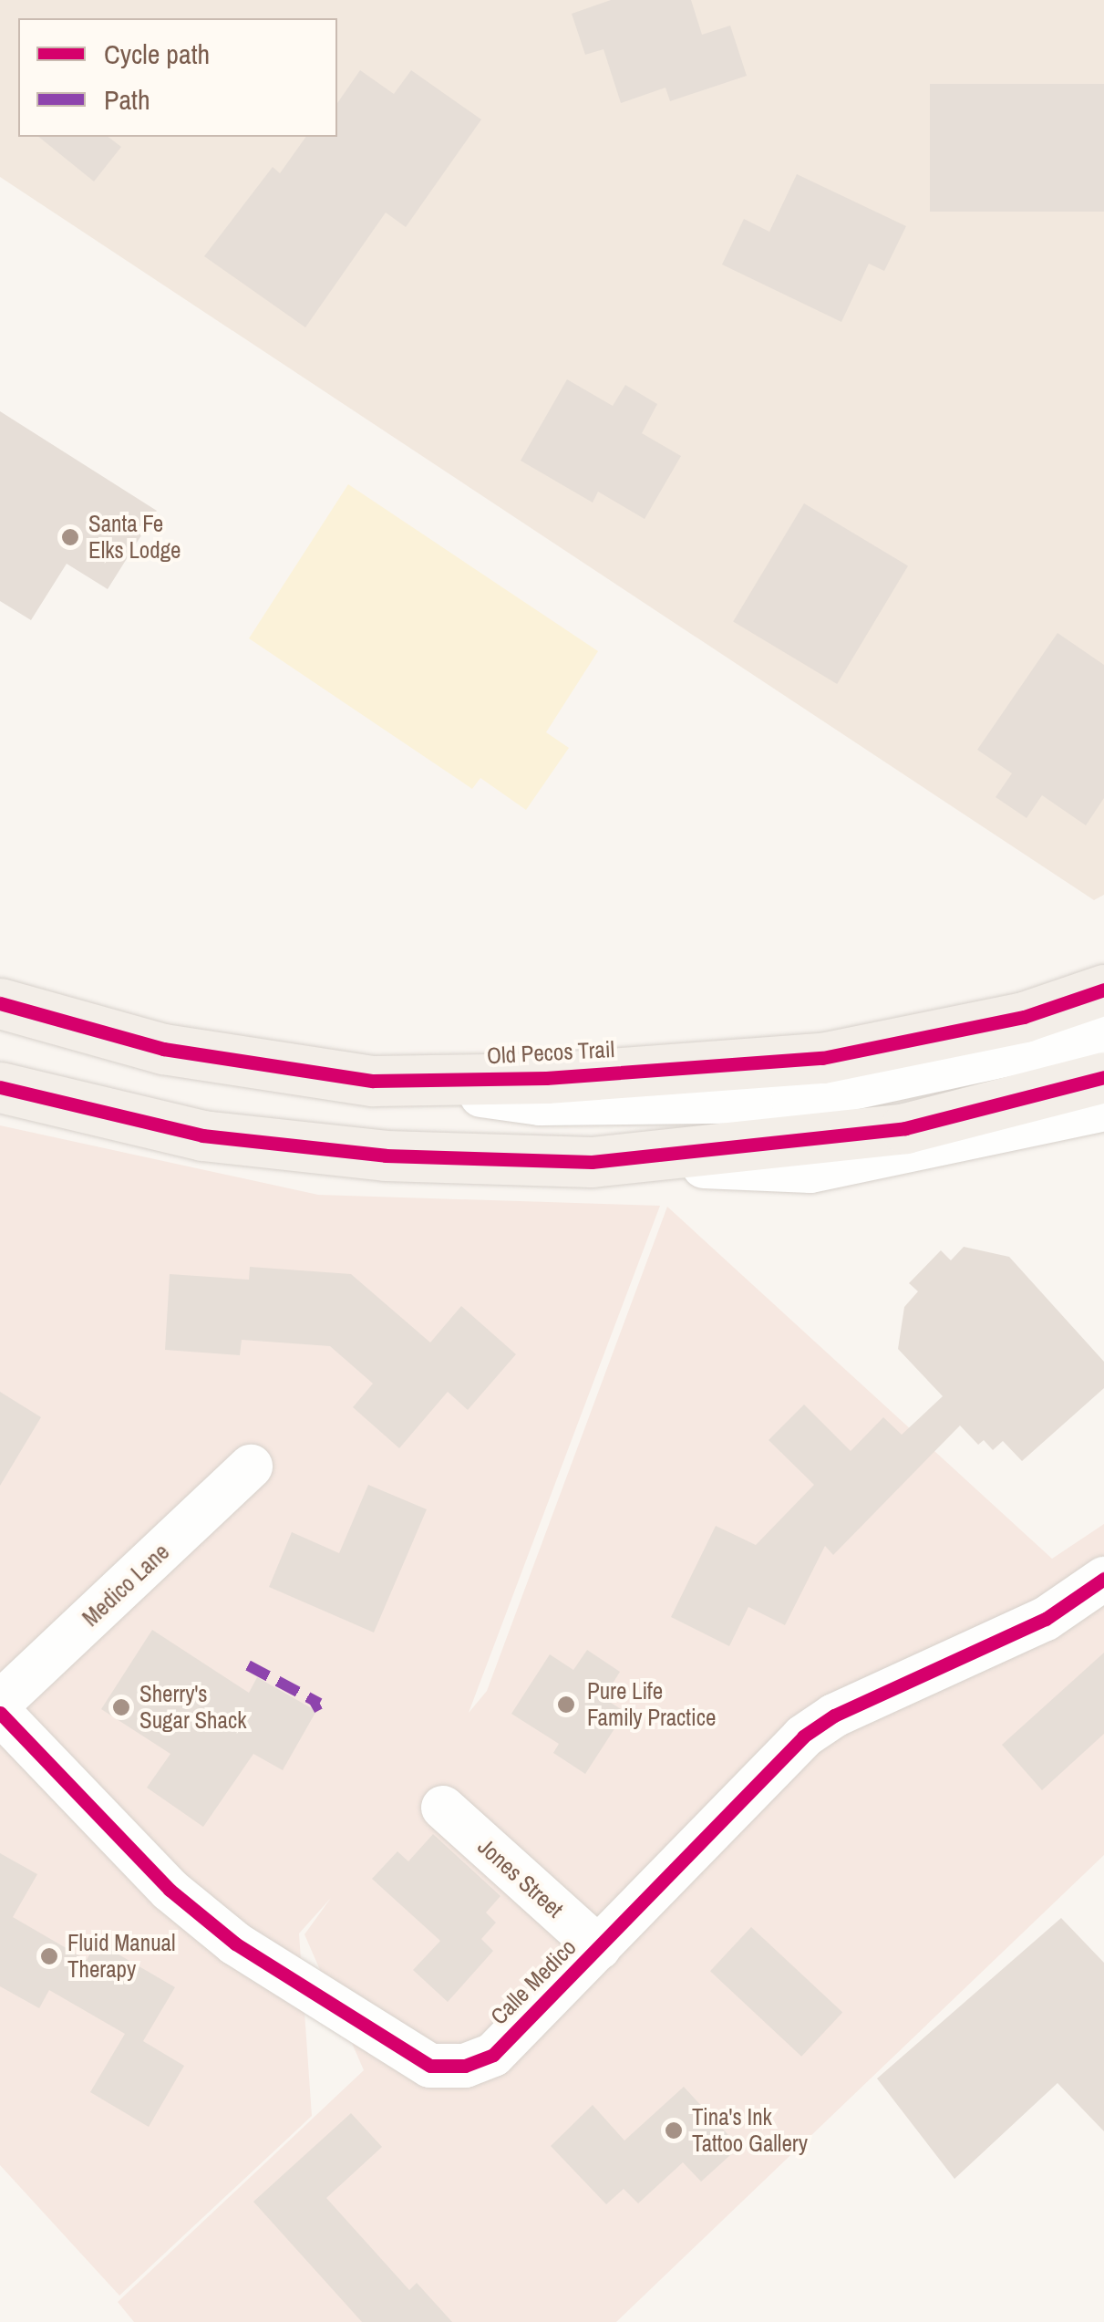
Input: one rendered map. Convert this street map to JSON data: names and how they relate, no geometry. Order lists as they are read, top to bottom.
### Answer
{
  "streets": {
    "main road": ["Old Pecos Trail"],
    "street": ["Medico Lane", "Jones Street", "Calle Medico"]
  },
  "crossings": [
    ["Jones Street", "Calle Medico"]
  ],
  "places": [
    "Santa Fe Elks Lodge",
    "Pure Life Family Practice",
    "Sherry's Sugar Shack",
    "Fluid Manual Therapy",
    "Tina's Ink Tattoo Gallery"
  ],
  "legend": ["Cycle path", "Path"]
}
